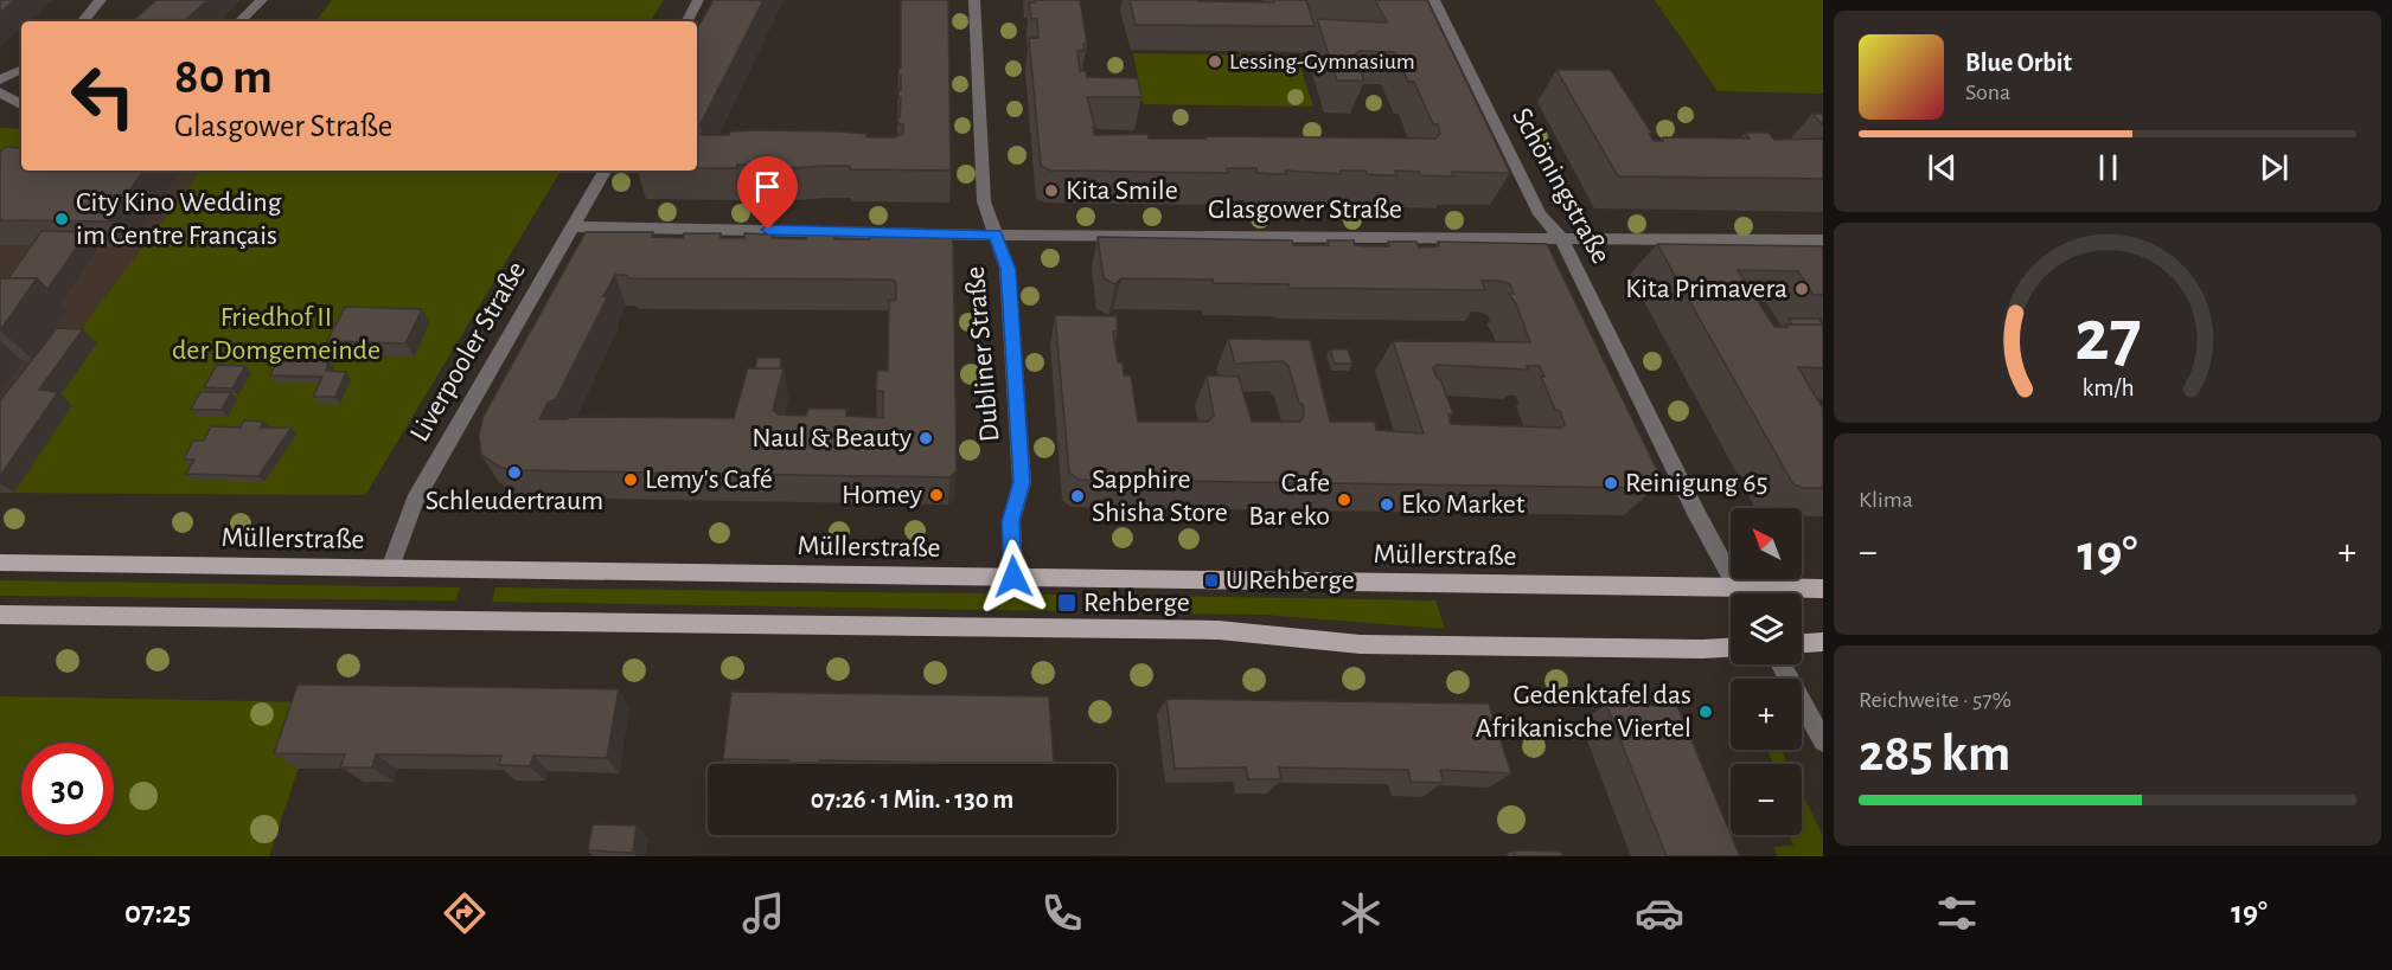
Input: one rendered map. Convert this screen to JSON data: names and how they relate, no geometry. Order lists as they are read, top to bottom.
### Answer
{
  "streets": {
    "main road": ["Müllerstraße"],
    "street": [
      "Schöningstraße",
      "Glasgower Straße",
      "Liverpooler Straße",
      "Dubliner Straße"
    ]
  },
  "crossings": [
    ["Schöningstraße", "Glasgower Straße"],
    ["Schöningstraße", "Müllerstraße"],
    ["Glasgower Straße", "Liverpooler Straße"],
    ["Glasgower Straße", "Dubliner Straße"],
    ["Liverpooler Straße", "Müllerstraße"],
    ["Dubliner Straße", "Müllerstraße"]
  ],
  "parks": ["Friedhof II der Domgemeinde"],
  "places": {
    "other": [
      "Lessing-Gymnasium",
      "Kita Smile",
      "City Kino Wedding im Centre Français",
      "Kita Primavera",
      "Naul & Beauty",
      "Schleudertraum",
      "Lemy's Café",
      "Reinigung 65",
      "Homey",
      "Sapphire Shisha Store",
      "Cafe Bar eko",
      "Eko Market",
      "Gedenktafel das Afrikanische Viertel"
    ],
    "transit": ["U Rehberge", "Rehberge"]
  },
  "north": "top left",
  "page": {
    "turn": ["80 m", "Glasgower Straße"],
    "song": ["Blue Orbit", "Sona"],
    "tile": [
      "Klima",
      ["Reichweite · 57%", "285 km"]
    ],
    "map_buttons": ["+", "−"],
    "heat": ["−", "19°", "+"],
    "limit": "30",
    "trip": "07:26 · 1 Min. · 130 m",
    "tabs": ["07:25", "19°"],
    "gauge": ["27", "km/h"]
  }
}
